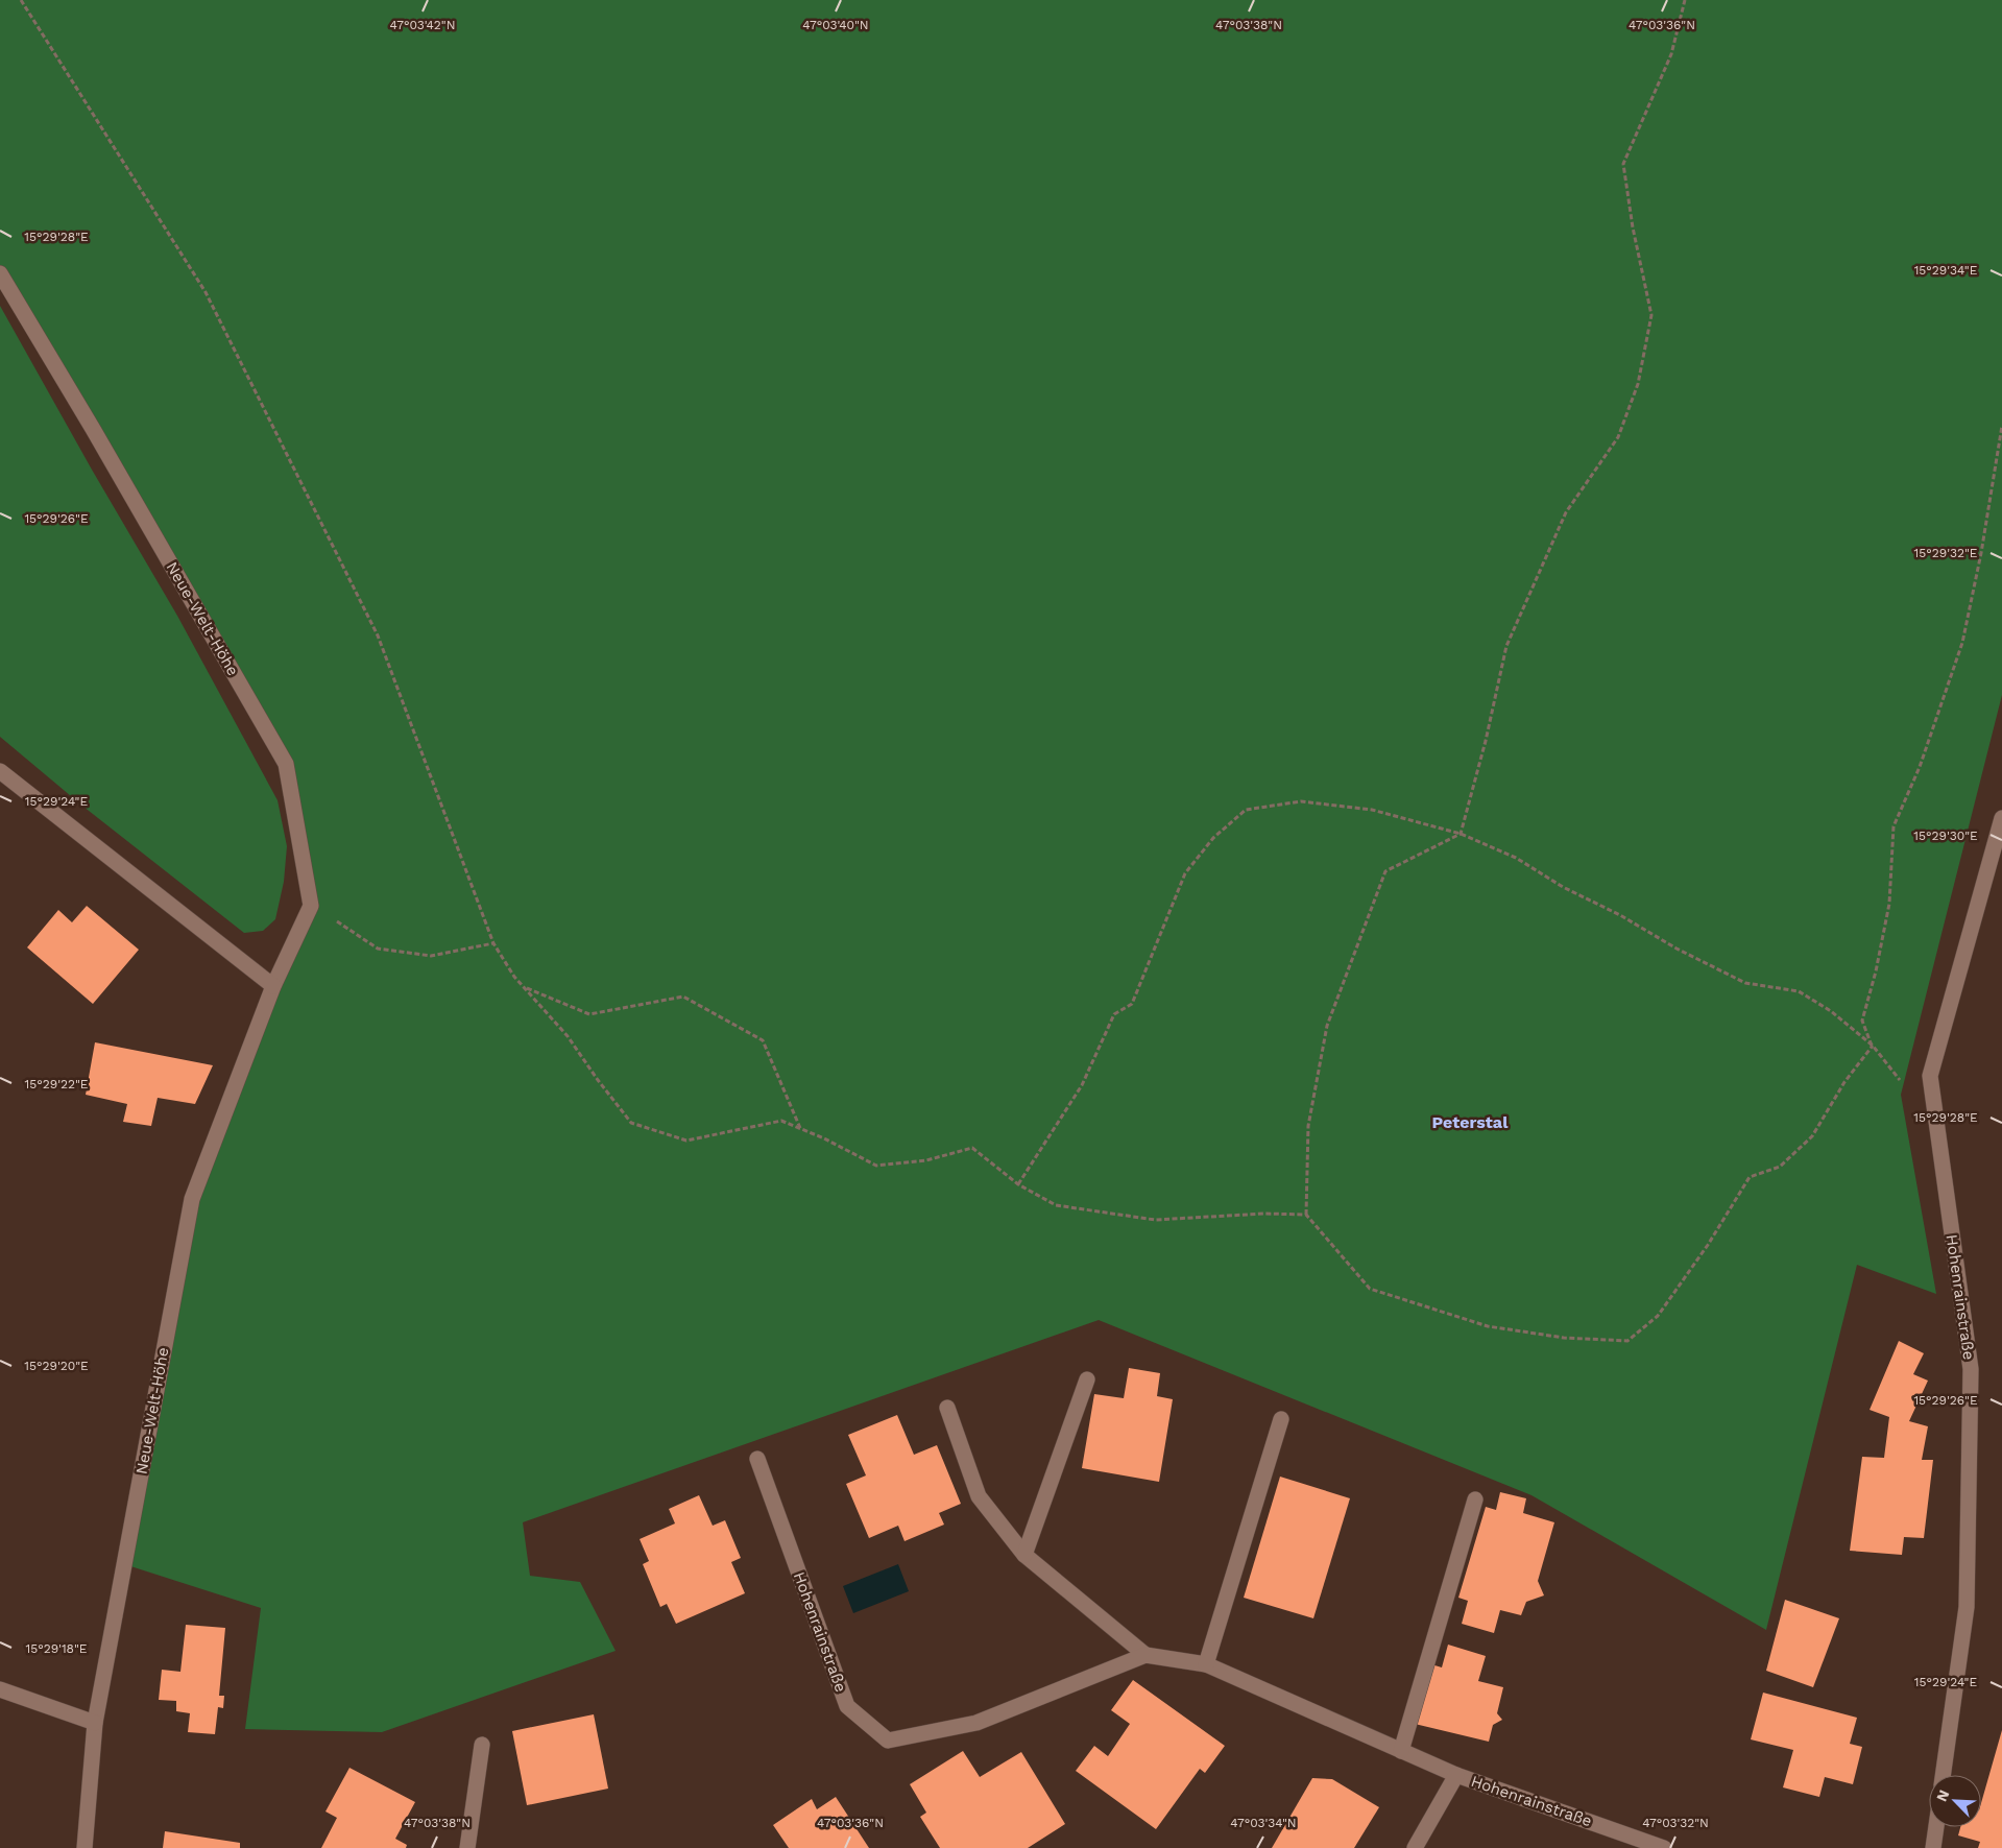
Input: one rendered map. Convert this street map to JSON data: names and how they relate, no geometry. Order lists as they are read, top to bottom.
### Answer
{
  "streets": {
    "street": ["Neue-Welt-Höhe", "Hohenrainstraße"]
  },
  "districts": ["Peterstal"],
  "north": "top left",
  "coordinates": [
    "47°03'42\"N",
    "47°03'40\"N",
    "47°03'38\"N",
    "47°03'36\"N",
    "15°29'28\"E",
    "15°29'34\"E",
    "15°29'26\"E",
    "15°29'32\"E",
    "15°29'24\"E",
    "15°29'30\"E",
    "15°29'22\"E",
    "15°29'20\"E",
    "15°29'18\"E",
    "47°03'34\"N",
    "47°03'32\"N"
  ]
}
